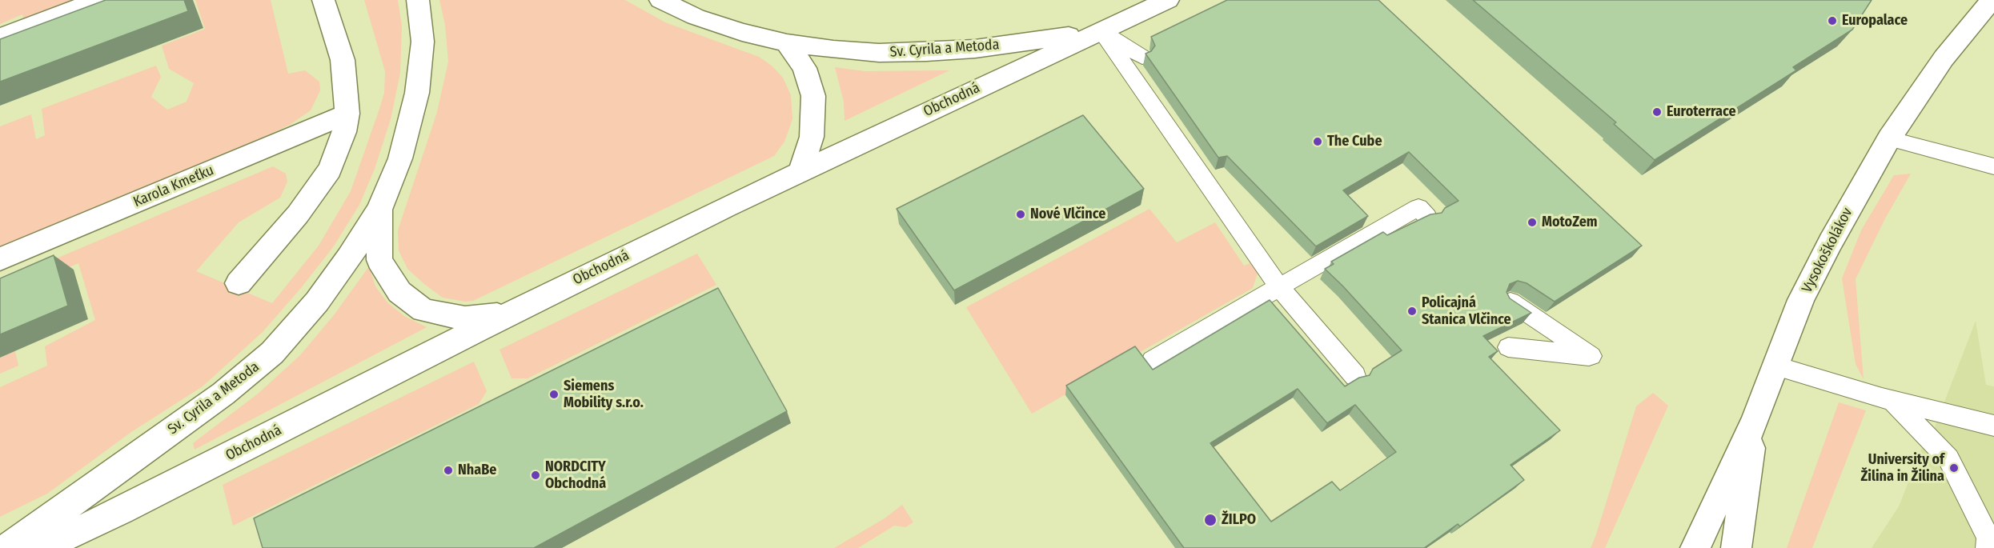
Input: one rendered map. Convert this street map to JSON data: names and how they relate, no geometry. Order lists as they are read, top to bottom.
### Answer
{
  "streets": {
    "street": [
      "Sv. Cyrila a Metoda",
      "Obchodná",
      "Karola Kmeťku",
      "Vysokoškolákov"
    ]
  },
  "crossings": [
    ["Sv. Cyrila a Metoda", "Obchodná"]
  ],
  "places": [
    "Europalace",
    "Euroterrace",
    "The Cube",
    "Nové Vlčince",
    "MotoZem",
    "Policajná Stanica Vlčince",
    "Siemens Mobility s.r.o.",
    "University of Žilina in Žilina",
    "NhaBe",
    "NORDCITY Obchodná",
    "ŽILPO"
  ]
}
